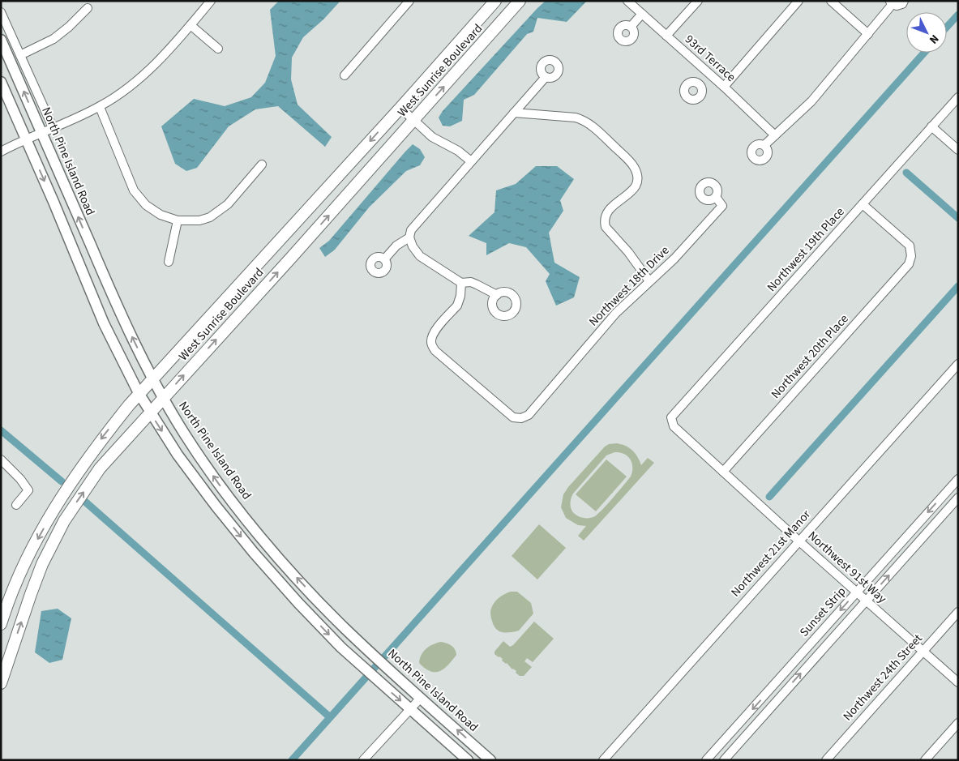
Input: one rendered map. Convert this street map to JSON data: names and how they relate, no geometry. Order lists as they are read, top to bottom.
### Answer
{
  "streets": {
    "highway": ["West Sunrise Boulevard"],
    "main road": ["North Pine Island Road"],
    "street": [
      "93rd Terrace",
      "Northwest 19th Place",
      "Northwest 18th Drive",
      "Northwest 20th Place",
      "Northwest 21st Manor",
      "Northwest 91st Way",
      "Sunset Strip",
      "Northwest 24th Street"
    ]
  },
  "crossings": [
    ["West Sunrise Boulevard", "North Pine Island Road"],
    ["Northwest 19th Place", "Northwest 20th Place"],
    ["Northwest 19th Place", "Northwest 91st Way"],
    ["Northwest 20th Place", "Northwest 91st Way"],
    ["Northwest 21st Manor", "Northwest 91st Way"],
    ["Northwest 91st Way", "Sunset Strip"],
    ["Northwest 91st Way", "Northwest 24th Street"]
  ],
  "north": "bottom right"
}
